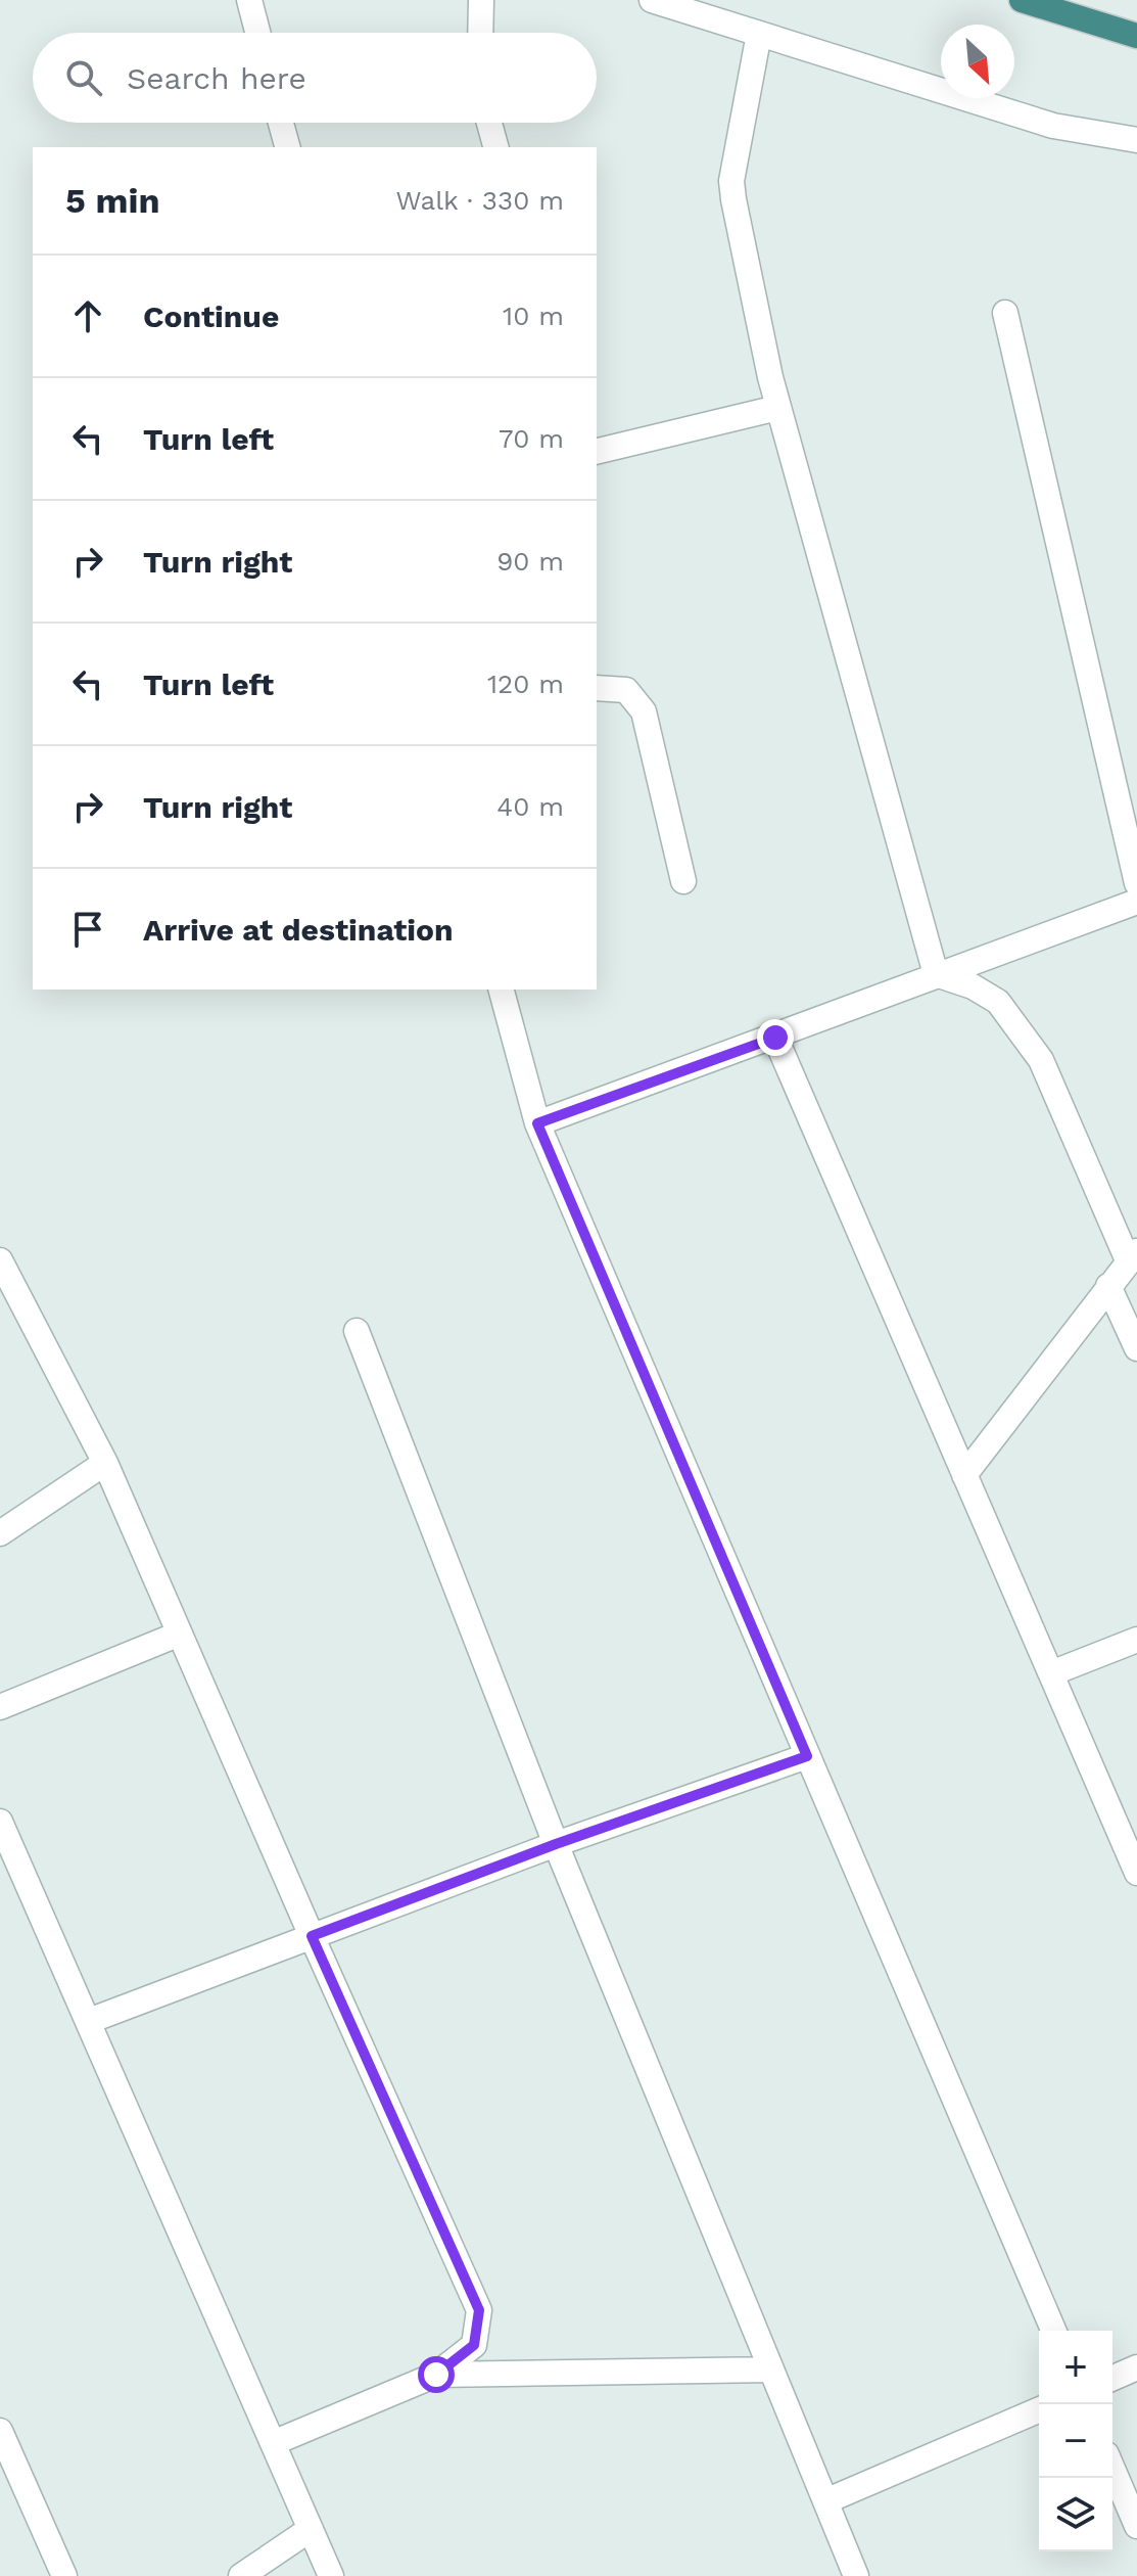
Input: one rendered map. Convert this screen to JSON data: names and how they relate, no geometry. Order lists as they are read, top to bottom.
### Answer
{
  "north": "bottom right",
  "page": {
    "search": "Search here",
    "heading": ["5 min", "Walk · 330 m"],
    "list": [
      ["Continue", "10 m"],
      ["Turn left", "70 m"],
      ["Turn right", "90 m"],
      ["Turn left", "120 m"],
      ["Turn right", "40 m"],
      "Arrive at destination"
    ],
    "map_buttons": ["+", "−"]
  }
}
